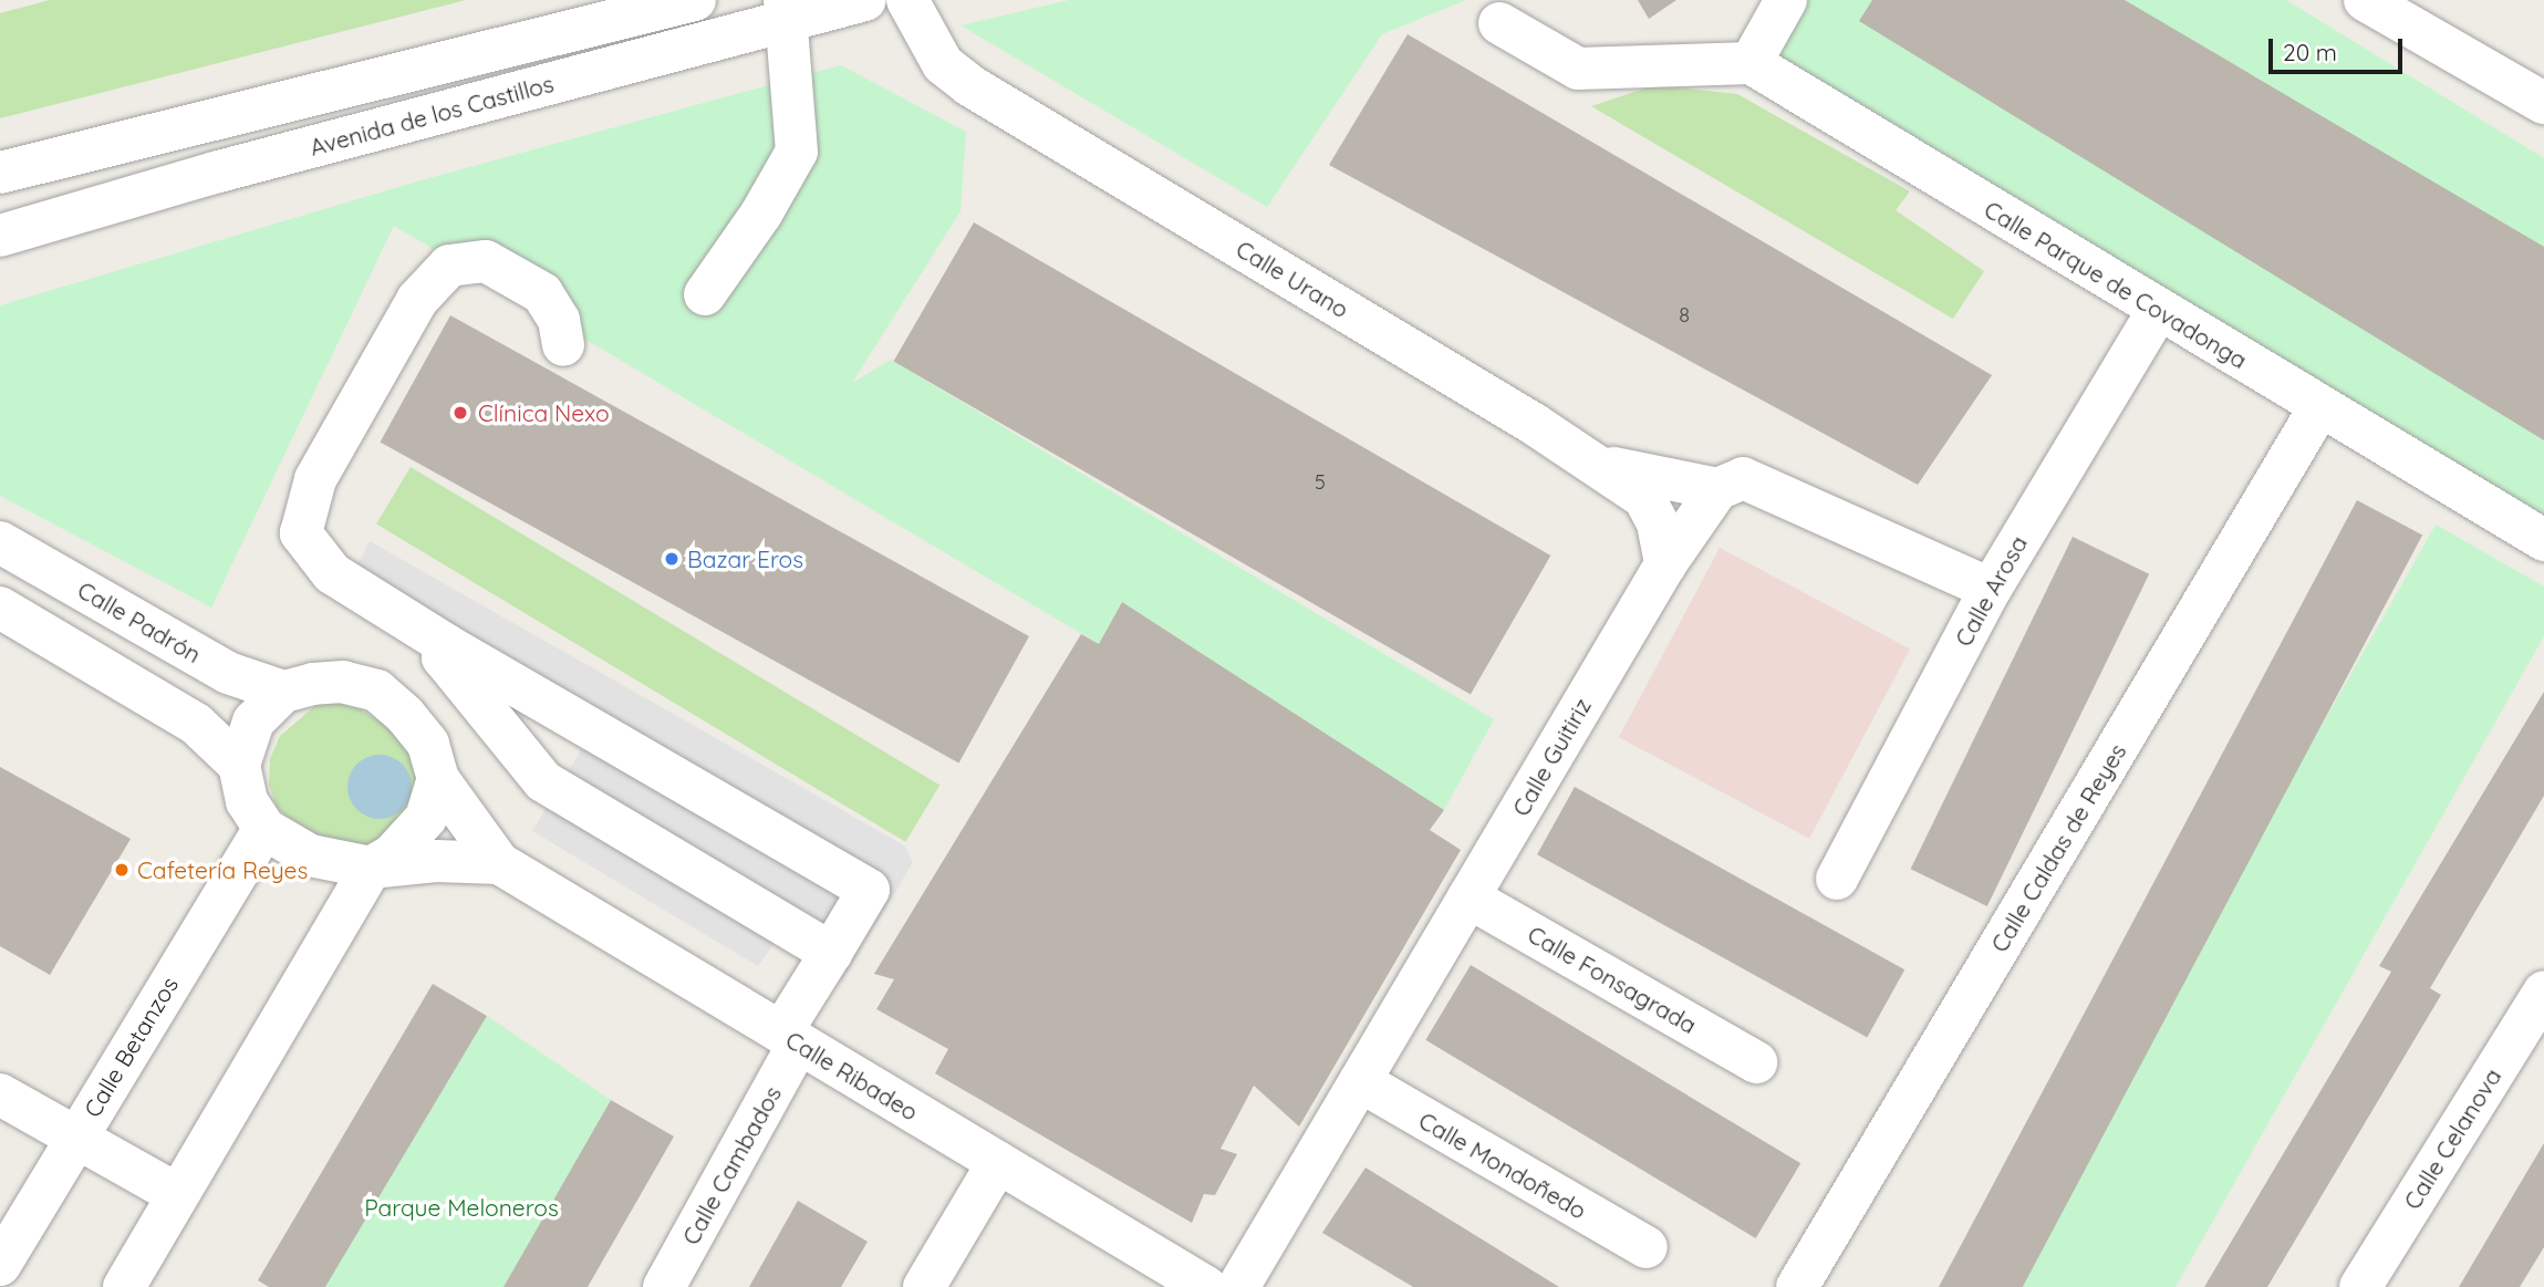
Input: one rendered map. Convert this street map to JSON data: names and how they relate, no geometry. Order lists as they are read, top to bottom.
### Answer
{
  "streets": {
    "street": [
      "Avenida de los Castillos",
      "Calle Urano",
      "Calle Parque de Covadonga",
      "Calle Arosa",
      "Calle Padrón",
      "Calle Guitiriz",
      "Calle Caldas de Reyes",
      "Calle Fonsagrada",
      "Calle Betanzos",
      "Calle Ribadeo",
      "Calle Celanova",
      "Calle Cambados",
      "Calle Mondoñedo"
    ]
  },
  "crossings": [
    ["Calle Urano", "Calle Guitiriz"],
    ["Calle Parque de Covadonga", "Calle Arosa"],
    ["Calle Parque de Covadonga", "Calle Caldas de Reyes"],
    ["Calle Padrón", "Calle Betanzos"],
    ["Calle Padrón", "Calle Ribadeo"],
    ["Calle Guitiriz", "Calle Fonsagrada"],
    ["Calle Guitiriz", "Calle Mondoñedo"],
    ["Calle Betanzos", "Calle Ribadeo"],
    ["Calle Ribadeo", "Calle Cambados"]
  ],
  "parks": ["Parque Meloneros"],
  "places": ["Clínica Nexo", "Bazar Eros", "Cafetería Reyes"],
  "house_numbers": ["8", "5"],
  "scale_bar": "20 m"
}
